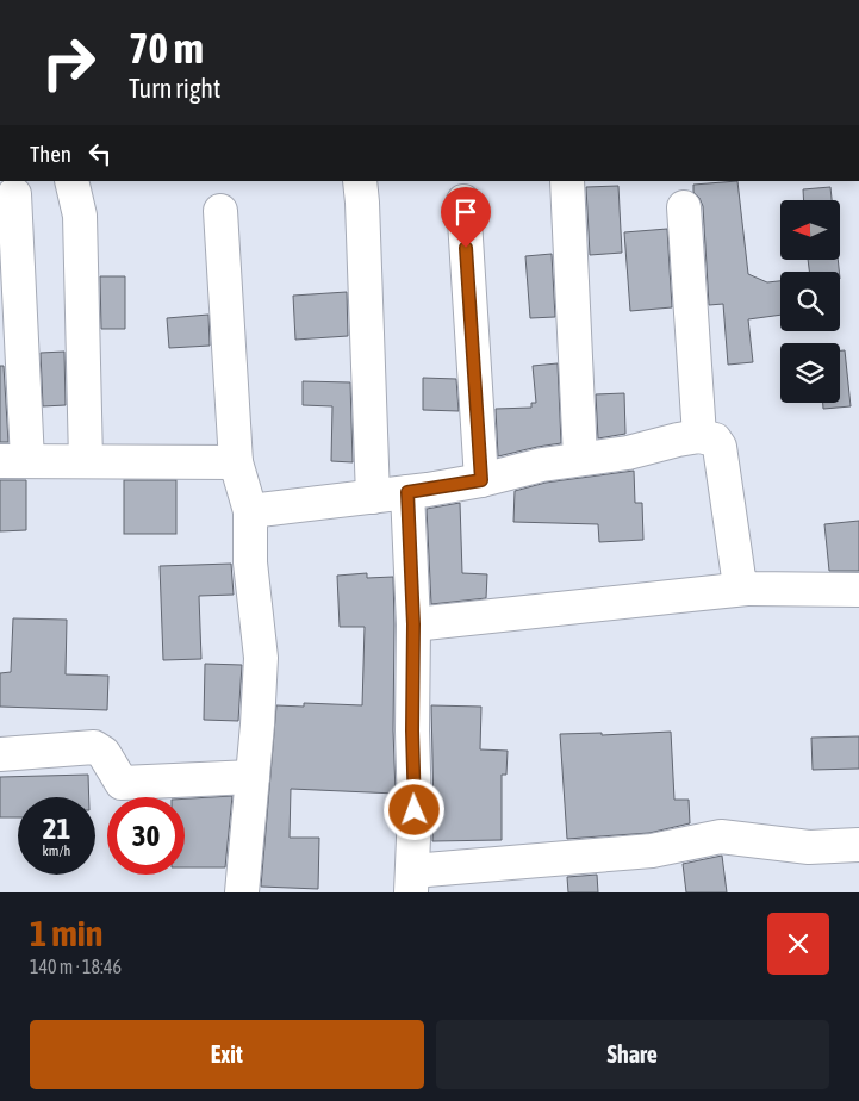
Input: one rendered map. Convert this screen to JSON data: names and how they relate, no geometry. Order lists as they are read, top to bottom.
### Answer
{
  "north": "left",
  "page": {
    "turn": ["70 m", "Turn right"],
    "then": "Then",
    "speed": "21 km/h",
    "limit": "30",
    "heading": ["1 min", "140 m · 18:46"],
    "buttons": ["Exit", "Share"]
  }
}
